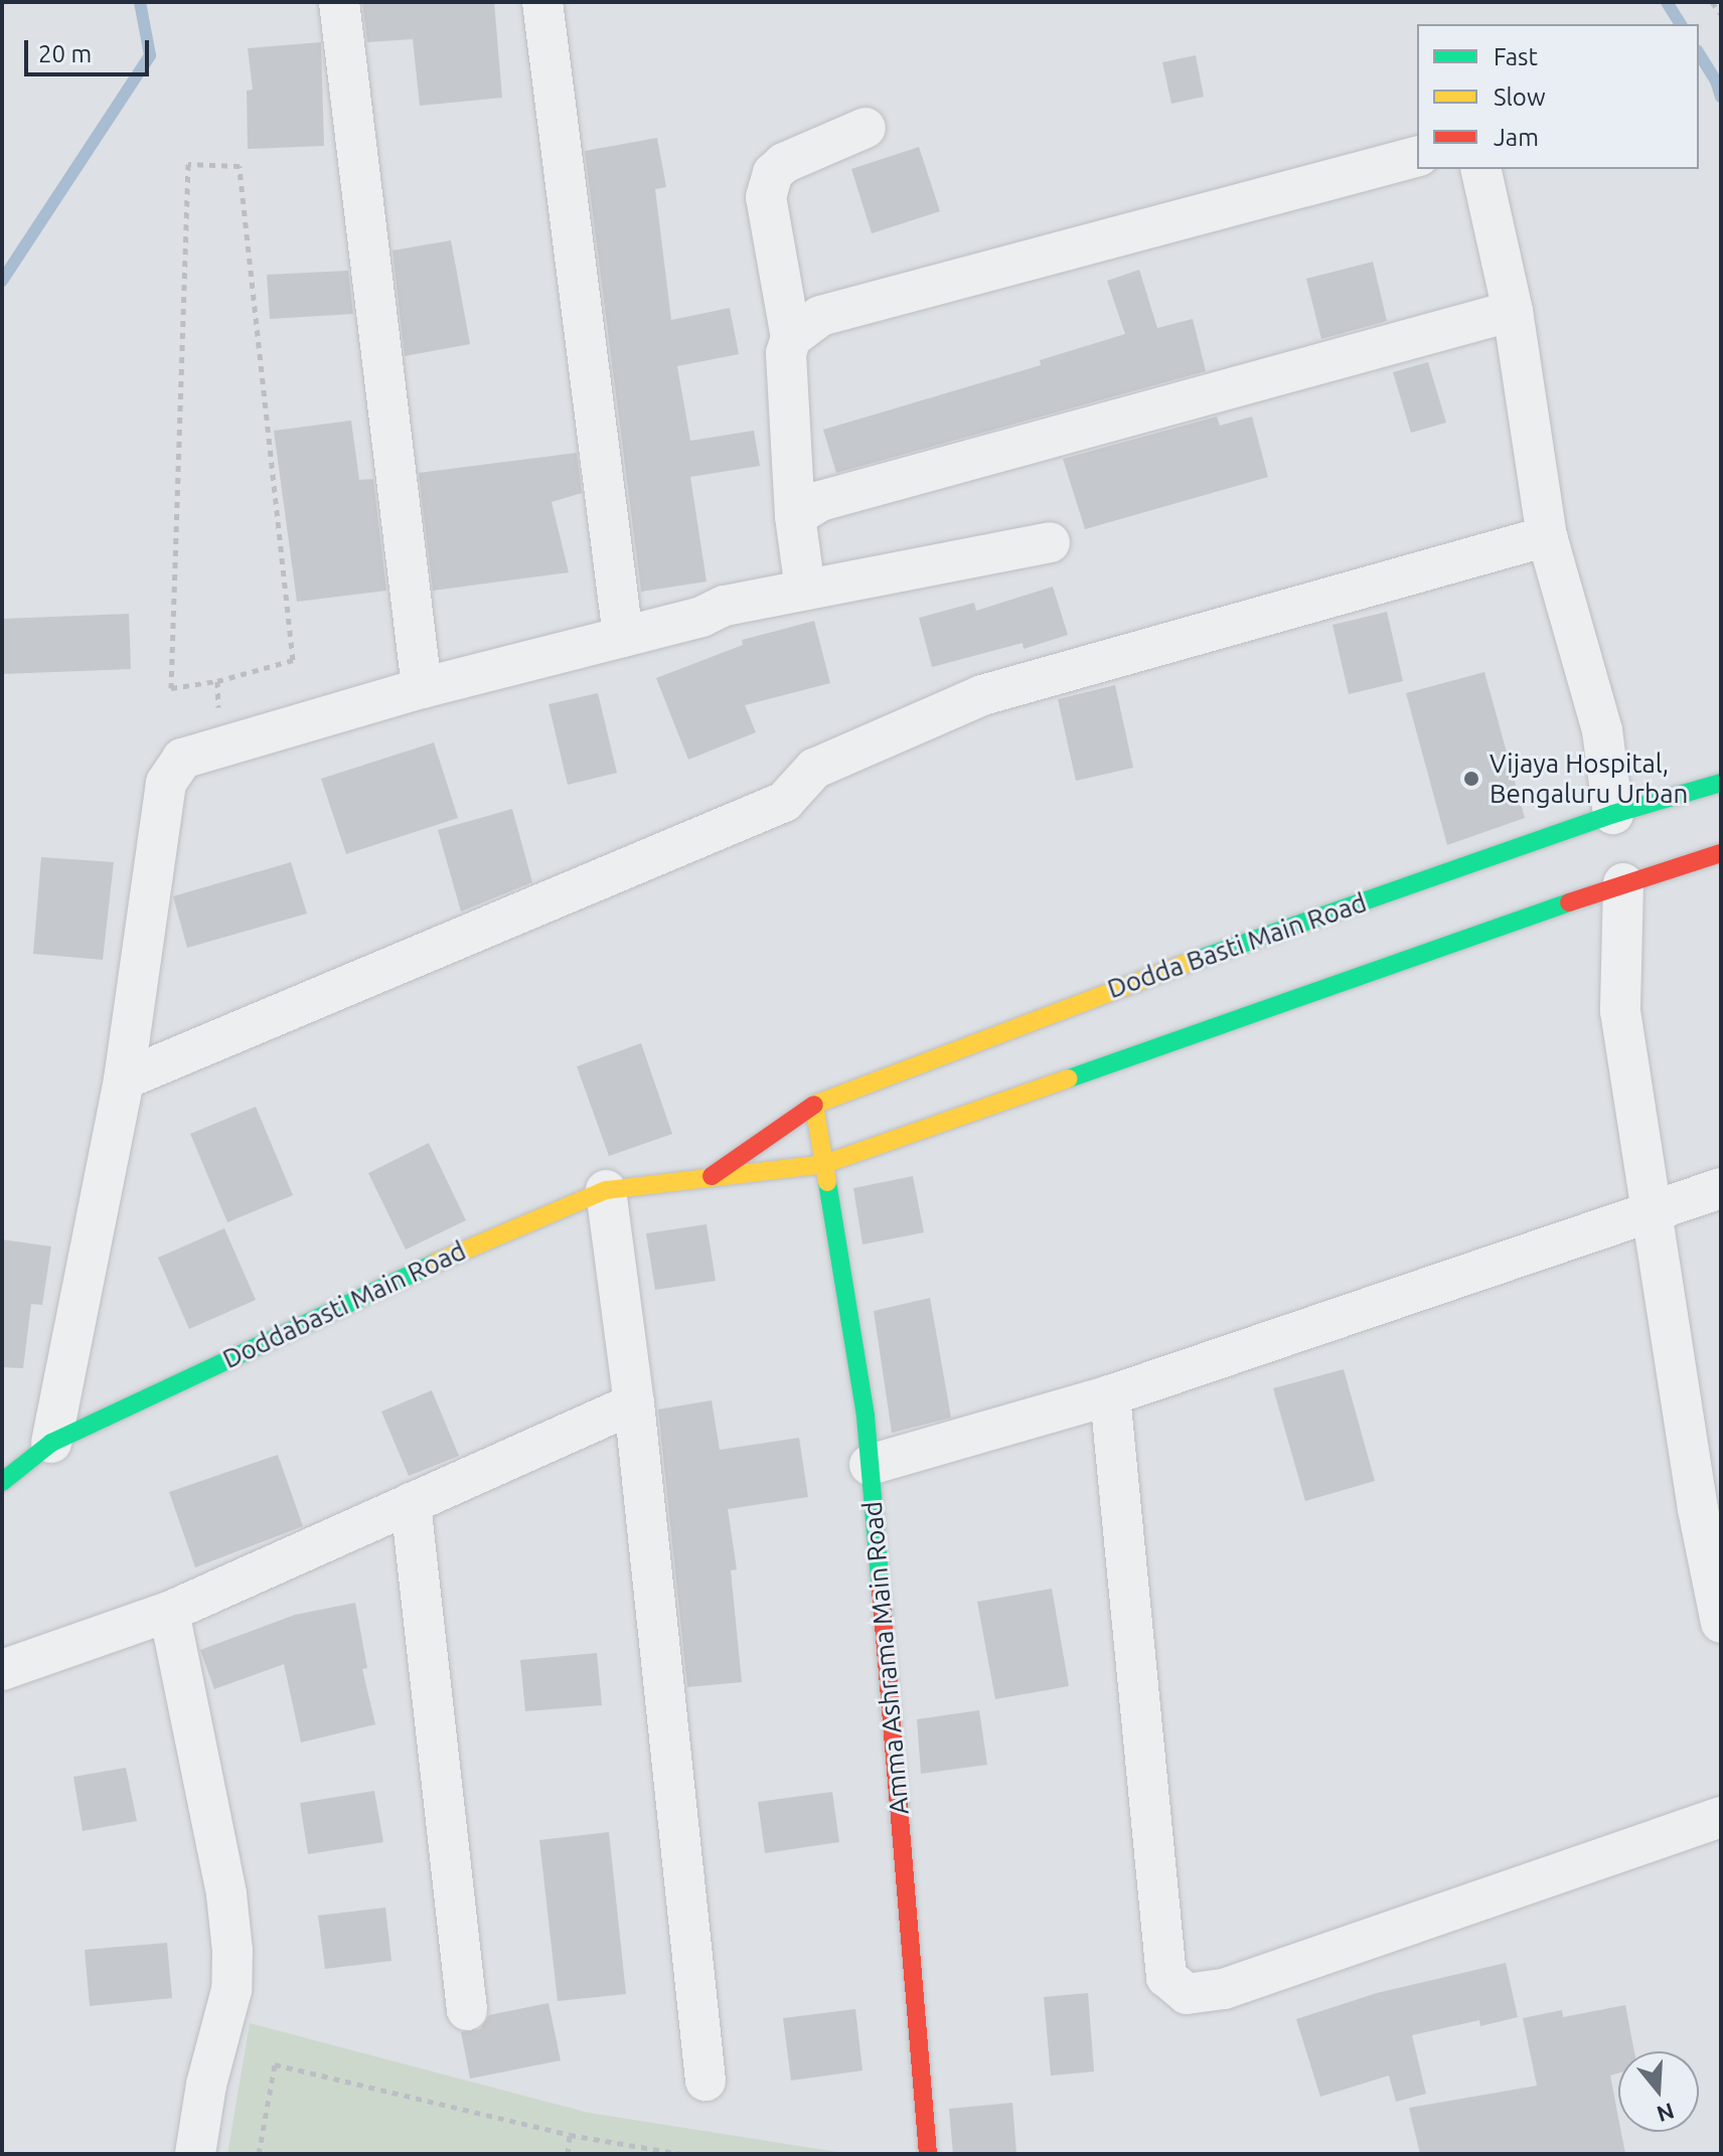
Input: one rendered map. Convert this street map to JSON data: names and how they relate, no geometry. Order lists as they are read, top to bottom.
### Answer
{
  "streets": {
    "street": ["Dodda Basti Main Road", "Doddabasti Main Road", "Amma Ashrama Main Road"]
  },
  "crossings": [
    ["Dodda Basti Main Road", "Doddabasti Main Road"]
  ],
  "places": ["Vijaya Hospital, Bengaluru Urban"],
  "legend": ["Fast", "Slow", "Jam"],
  "scale_bar": "20 m",
  "north": "bottom"
}
